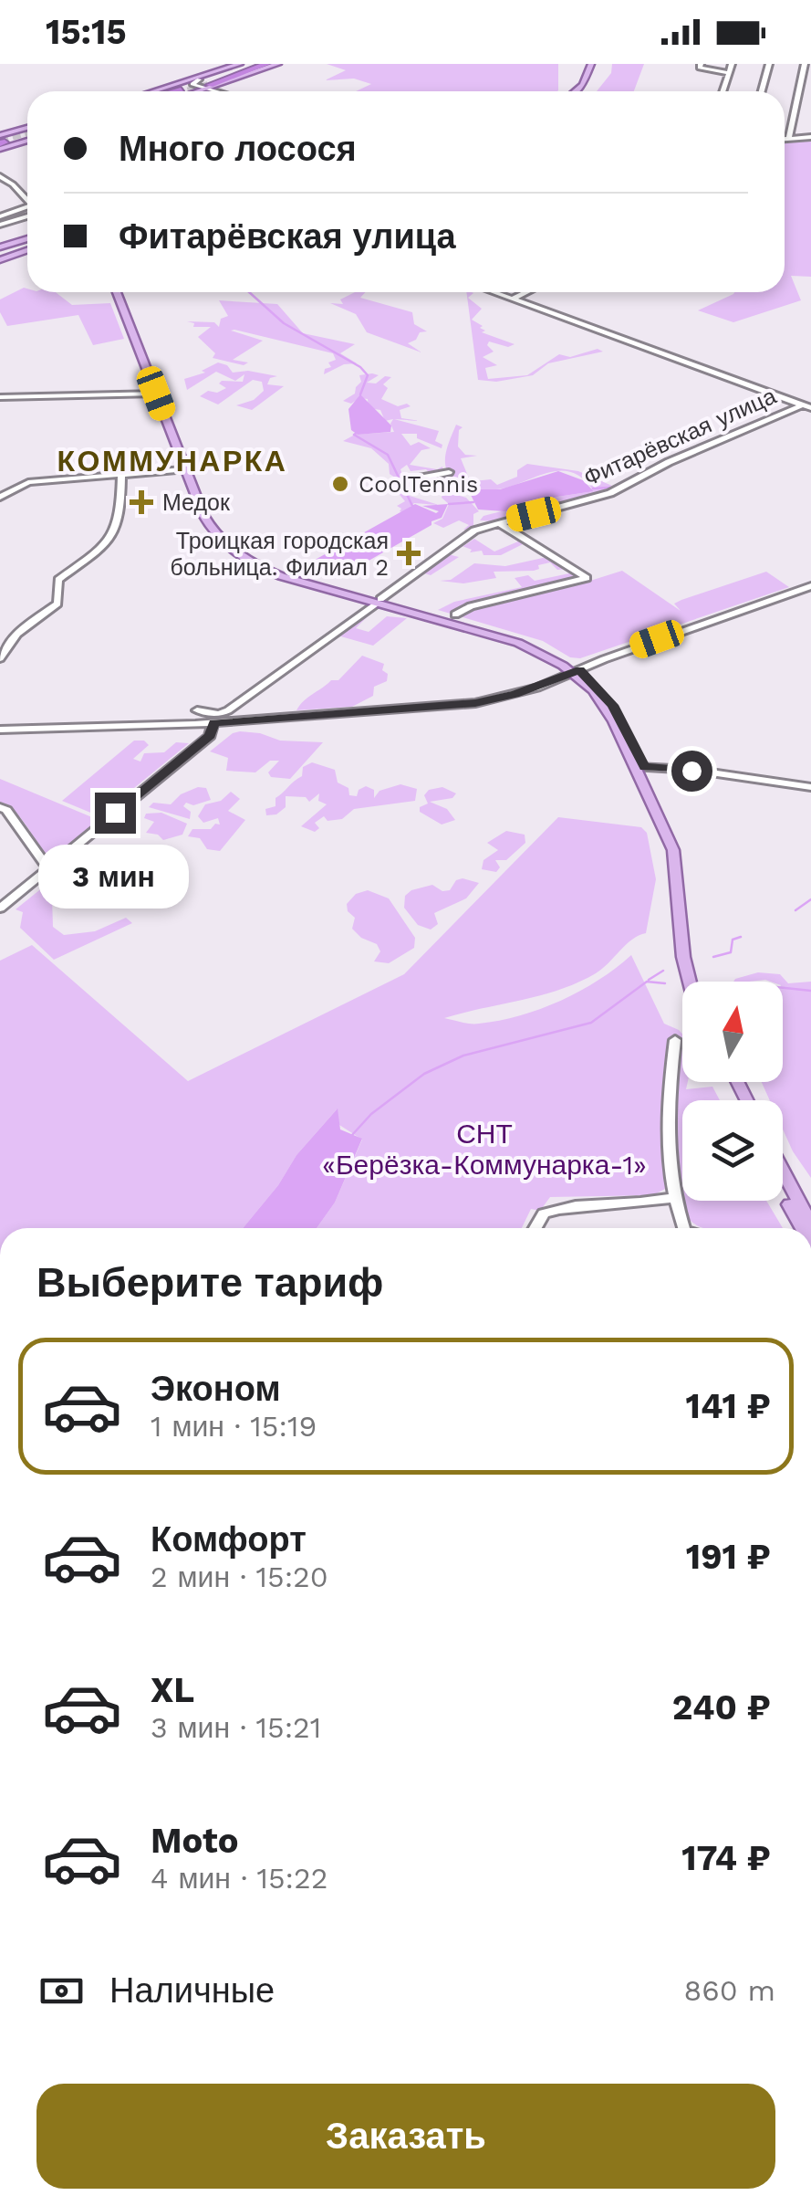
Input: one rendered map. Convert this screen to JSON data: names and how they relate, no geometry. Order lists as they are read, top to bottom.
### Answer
{
  "streets": {
    "street": ["Фитарёвская улица"]
  },
  "districts": ["КОММУНАРКА"],
  "parks": ["СНТ «Берёзка-Коммунарка-1»"],
  "places": {
    "other": ["CoolTennis"],
    "health": ["Медок", "Троицкая городская больница. Филиал 2"]
  },
  "north": "top",
  "page": {
    "status": "15:15",
    "banner": ["Много лосося", "Фитарёвская улица"],
    "bubble": "3 мин",
    "heading": "Выберите тариф",
    "list": [
      {
        "name": "Эконом",
        "note": "1 мин · 15:19",
        "value": "141 ₽"
      },
      {
        "name": "Комфорт",
        "note": "2 мин · 15:20",
        "value": "191 ₽"
      },
      {
        "name": "XL",
        "note": "3 мин · 15:21",
        "value": "240 ₽"
      },
      {
        "name": "Moto",
        "note": "4 мин · 15:22",
        "value": "174 ₽"
      }
    ],
    "pay": ["Наличные", "860 m"],
    "buttons": "Заказать"
  }
}
